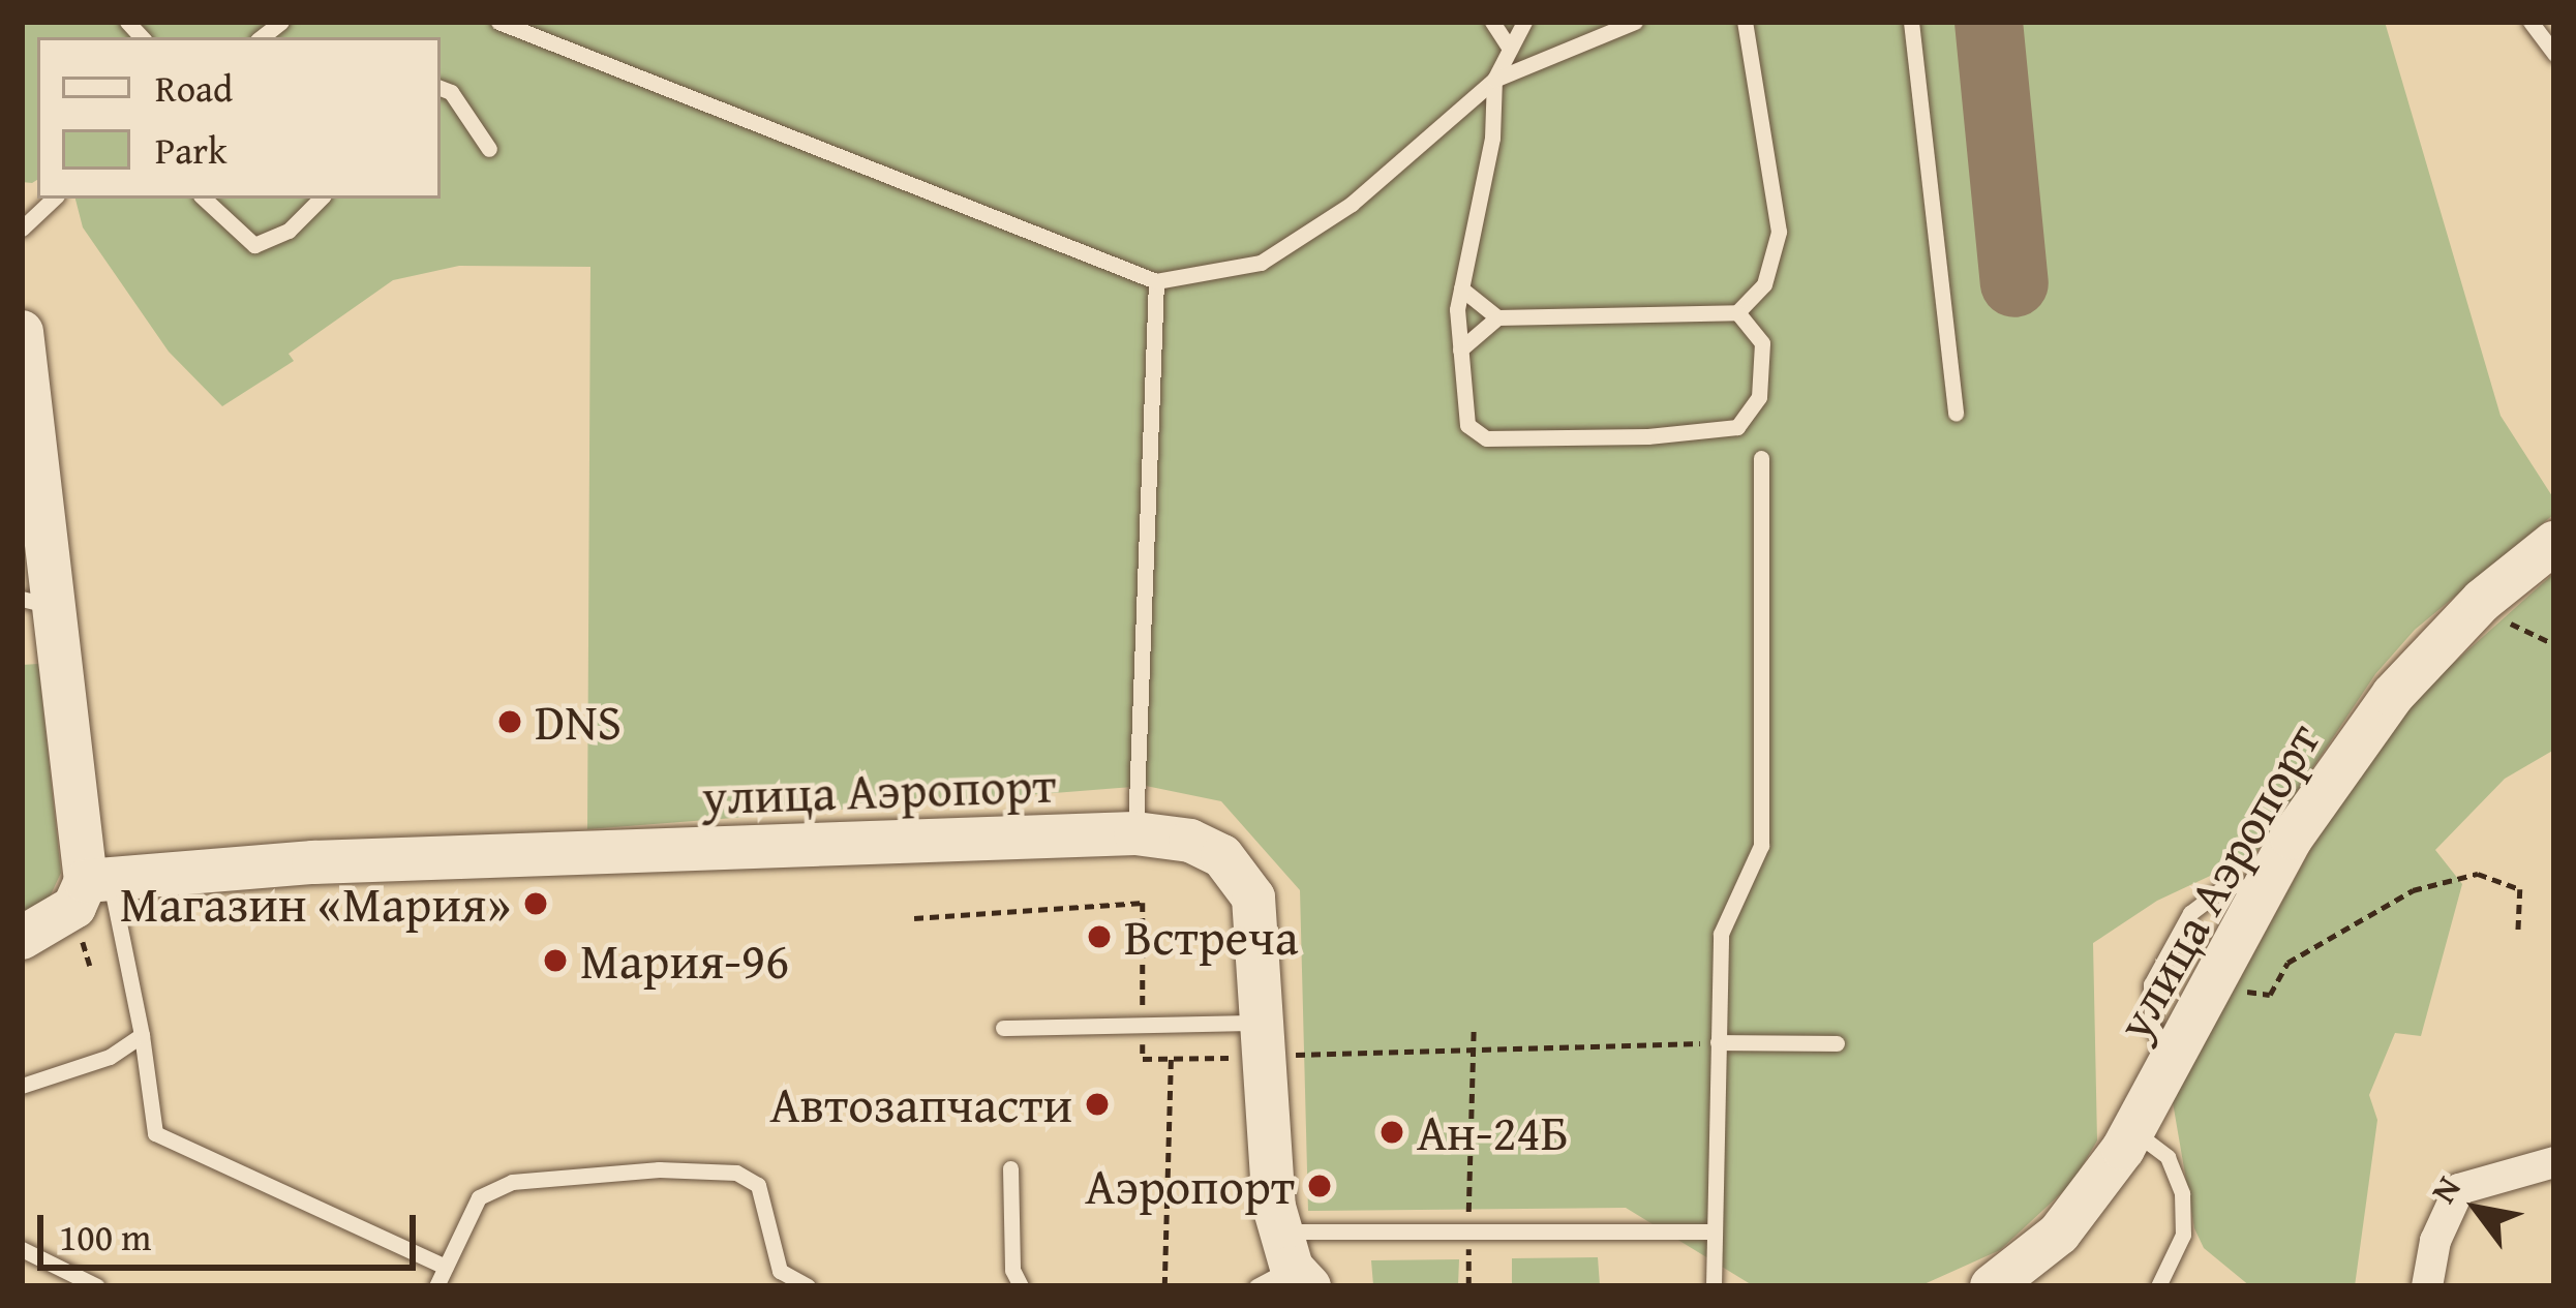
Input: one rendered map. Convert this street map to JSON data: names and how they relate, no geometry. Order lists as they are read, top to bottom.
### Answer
{
  "streets": {
    "main road": ["улица Аэропорт"]
  },
  "places": [
    "DNS",
    "Магазин «Мария»",
    "Встреча",
    "Мария-96",
    "Автозапчасти",
    "Ан-24Б",
    "Аэропорт"
  ],
  "legend": ["Road", "Park"],
  "scale_bar": "100 m",
  "north": "top left"
}
